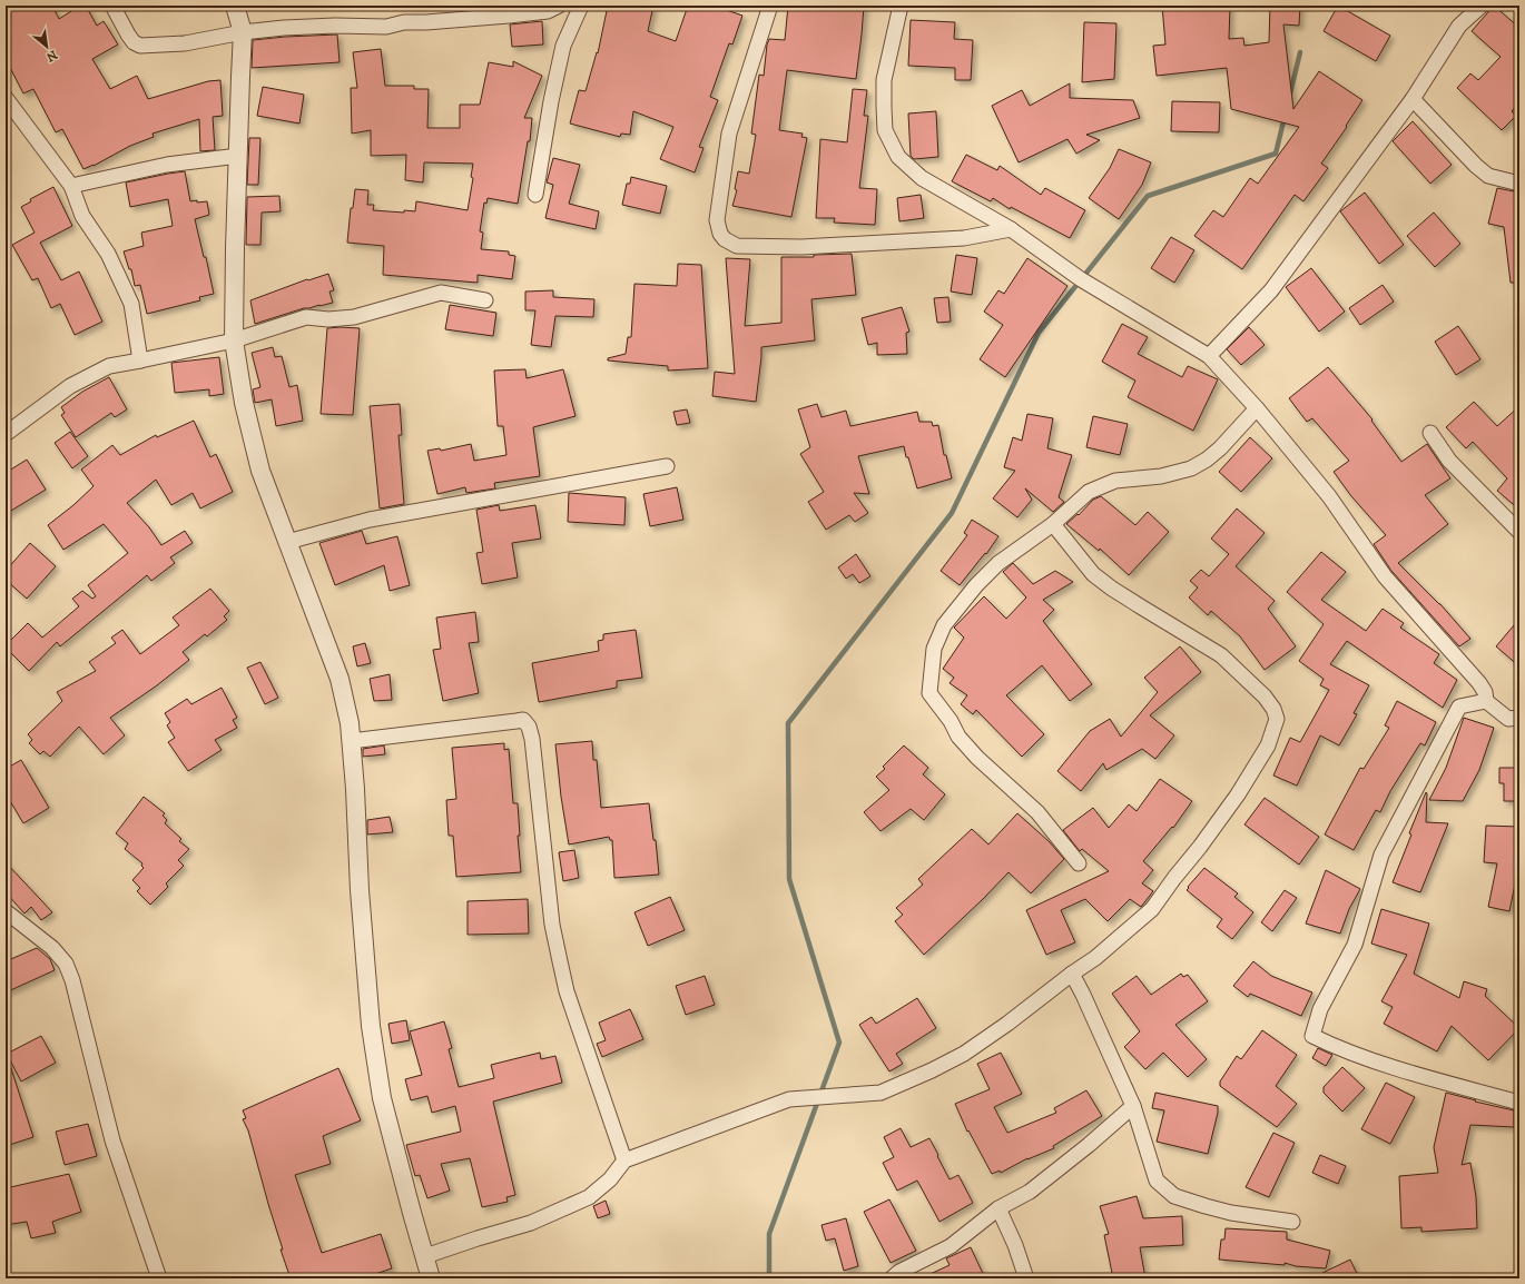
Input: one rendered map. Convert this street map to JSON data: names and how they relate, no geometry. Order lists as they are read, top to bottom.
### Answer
{
  "north": "bottom right"
}
